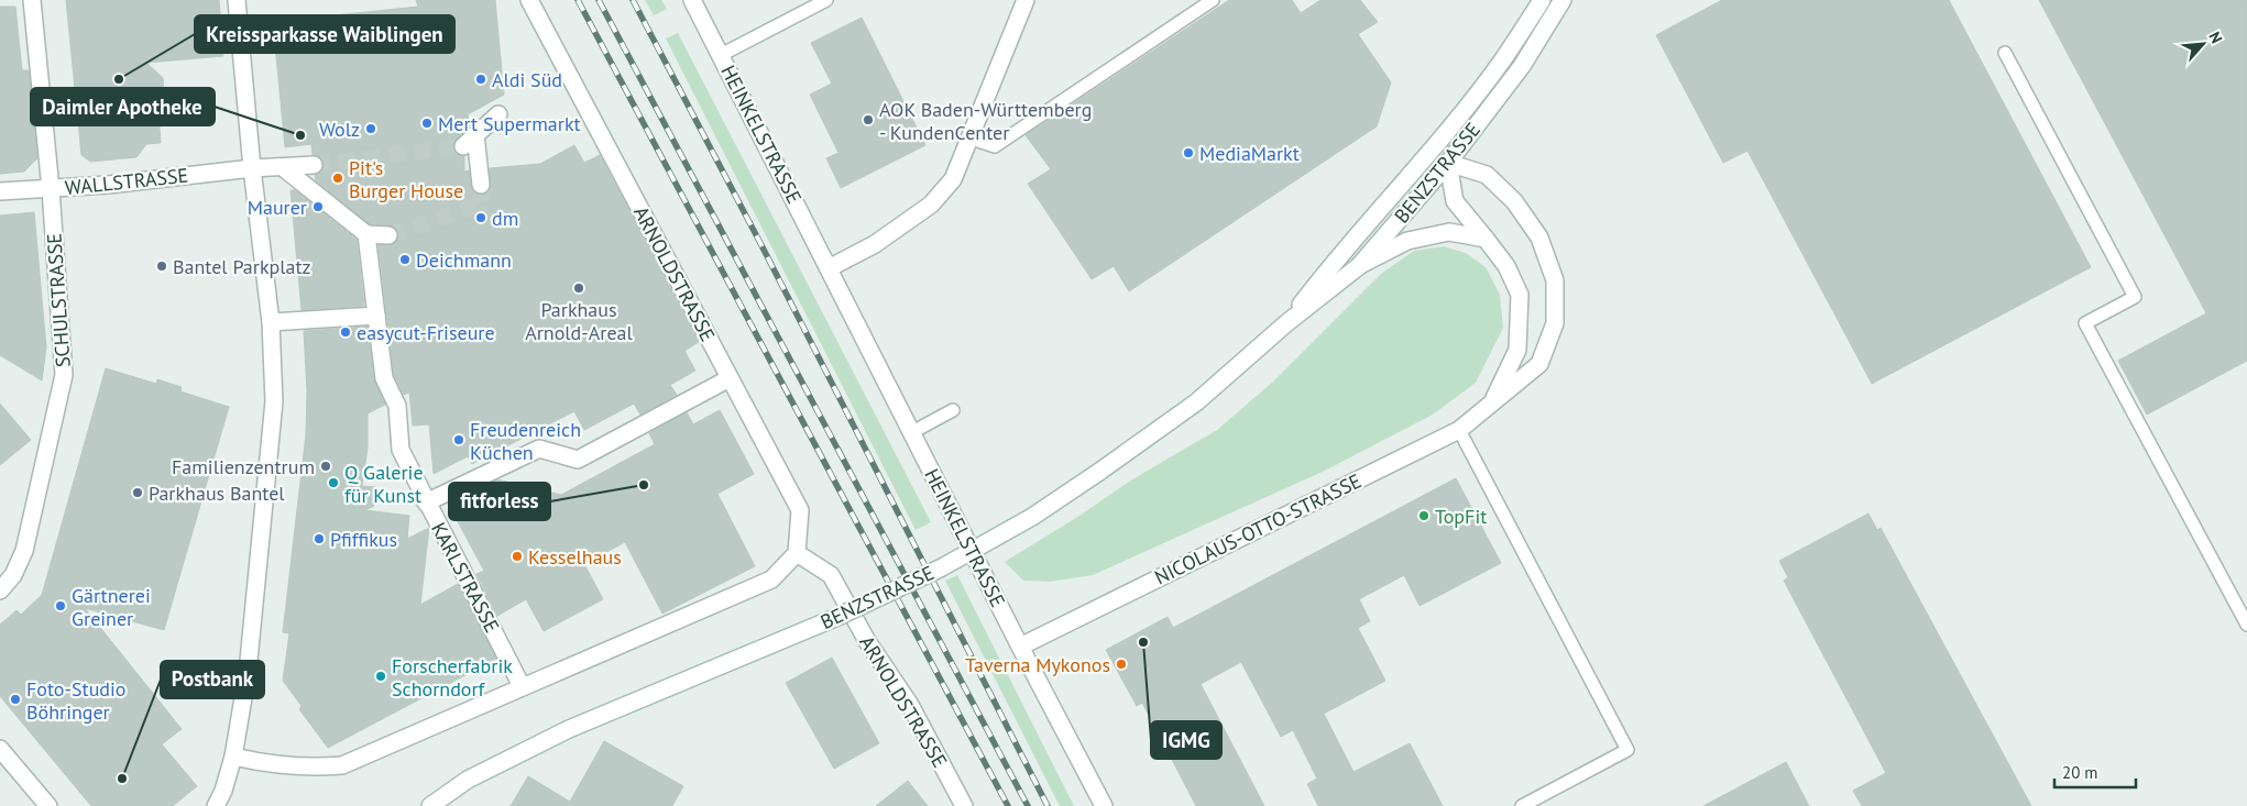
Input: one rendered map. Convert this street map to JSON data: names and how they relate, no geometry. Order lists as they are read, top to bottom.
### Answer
{
  "streets": {
    "street": [
      "HEINKELSTRASSE",
      "BENZSTRASSE",
      "WALLSTRASSE",
      "ARNOLDSTRASSE",
      "SCHULSTRASSE",
      "NICOLAUS-OTTO-STRASSE",
      "KARLSTRASSE"
    ]
  },
  "crossings": [
    ["HEINKELSTRASSE", "NICOLAUS-OTTO-STRASSE"],
    ["BENZSTRASSE", "NICOLAUS-OTTO-STRASSE"],
    ["WALLSTRASSE", "SCHULSTRASSE"]
  ],
  "places": [
    "Kreissparkasse Waiblingen",
    "Aldi Süd",
    "AOK Baden-Württemberg - KundenCenter",
    "Mert Supermarkt",
    "Wolz",
    "Daimler Apotheke",
    "MediaMarkt",
    "Pit's Burger House",
    "Maurer",
    "dm",
    "Deichmann",
    "Bantel Parkplatz",
    "Parkhaus Arnold-Areal",
    "easycut-Friseure",
    "Freudenreich Küchen",
    "Familienzentrum",
    "Q Galerie für Kunst",
    "fitforless",
    "Parkhaus Bantel",
    "TopFit",
    "Pfiffikus",
    "Kesselhaus",
    "Gärtnerei Greiner",
    "IGMG",
    "Taverna Mykonos",
    "Forscherfabrik Schorndorf",
    "Foto-Studio Böhringer",
    "Postbank"
  ],
  "scale_bar": "20 m",
  "north": "top right"
}
